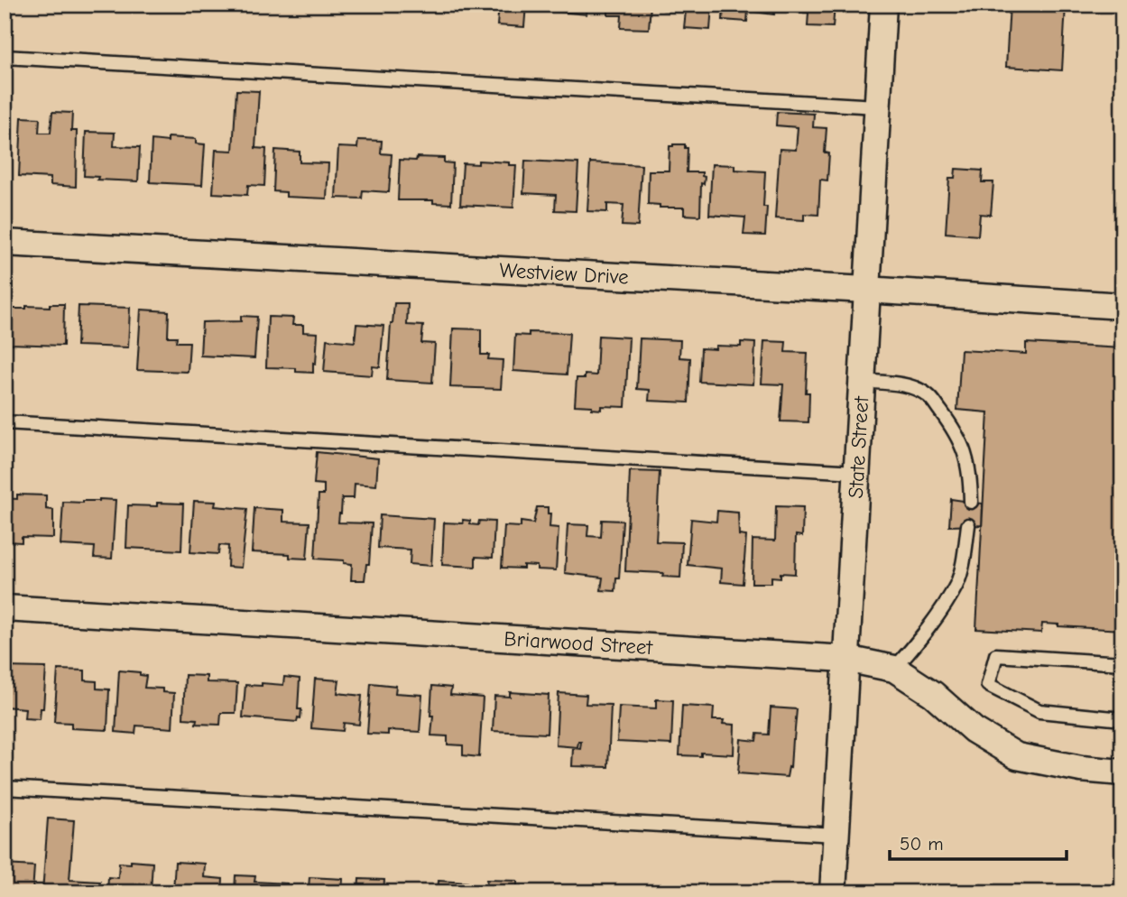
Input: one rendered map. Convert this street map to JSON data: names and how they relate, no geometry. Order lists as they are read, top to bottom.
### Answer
{
  "streets": {
    "street": ["Westview Drive", "State Street", "Briarwood Street"]
  },
  "crossings": [
    ["Westview Drive", "State Street"],
    ["State Street", "Briarwood Street"]
  ],
  "scale_bar": "50 m"
}
